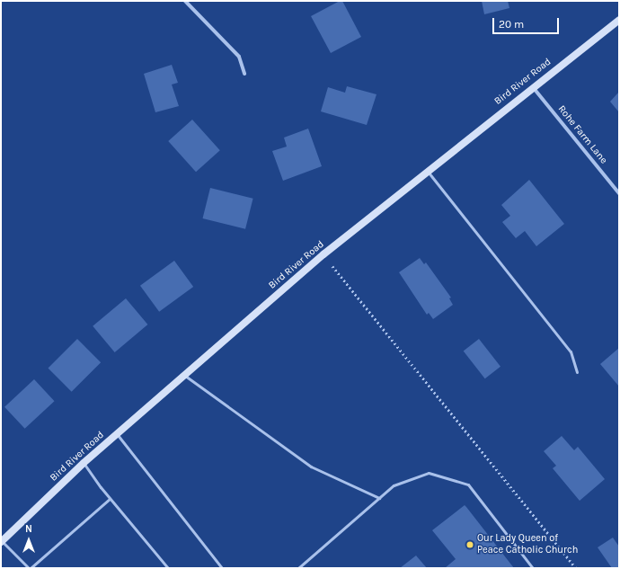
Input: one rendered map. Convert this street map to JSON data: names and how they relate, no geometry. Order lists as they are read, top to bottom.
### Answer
{
  "streets": {
    "street": ["Bird River Road", "Rohe Farm Lane"]
  },
  "crossings": [
    ["Bird River Road", "Rohe Farm Lane"]
  ],
  "places": ["Our Lady Queen of Peace Catholic Church"],
  "scale_bar": "20 m",
  "north": "top"
}
